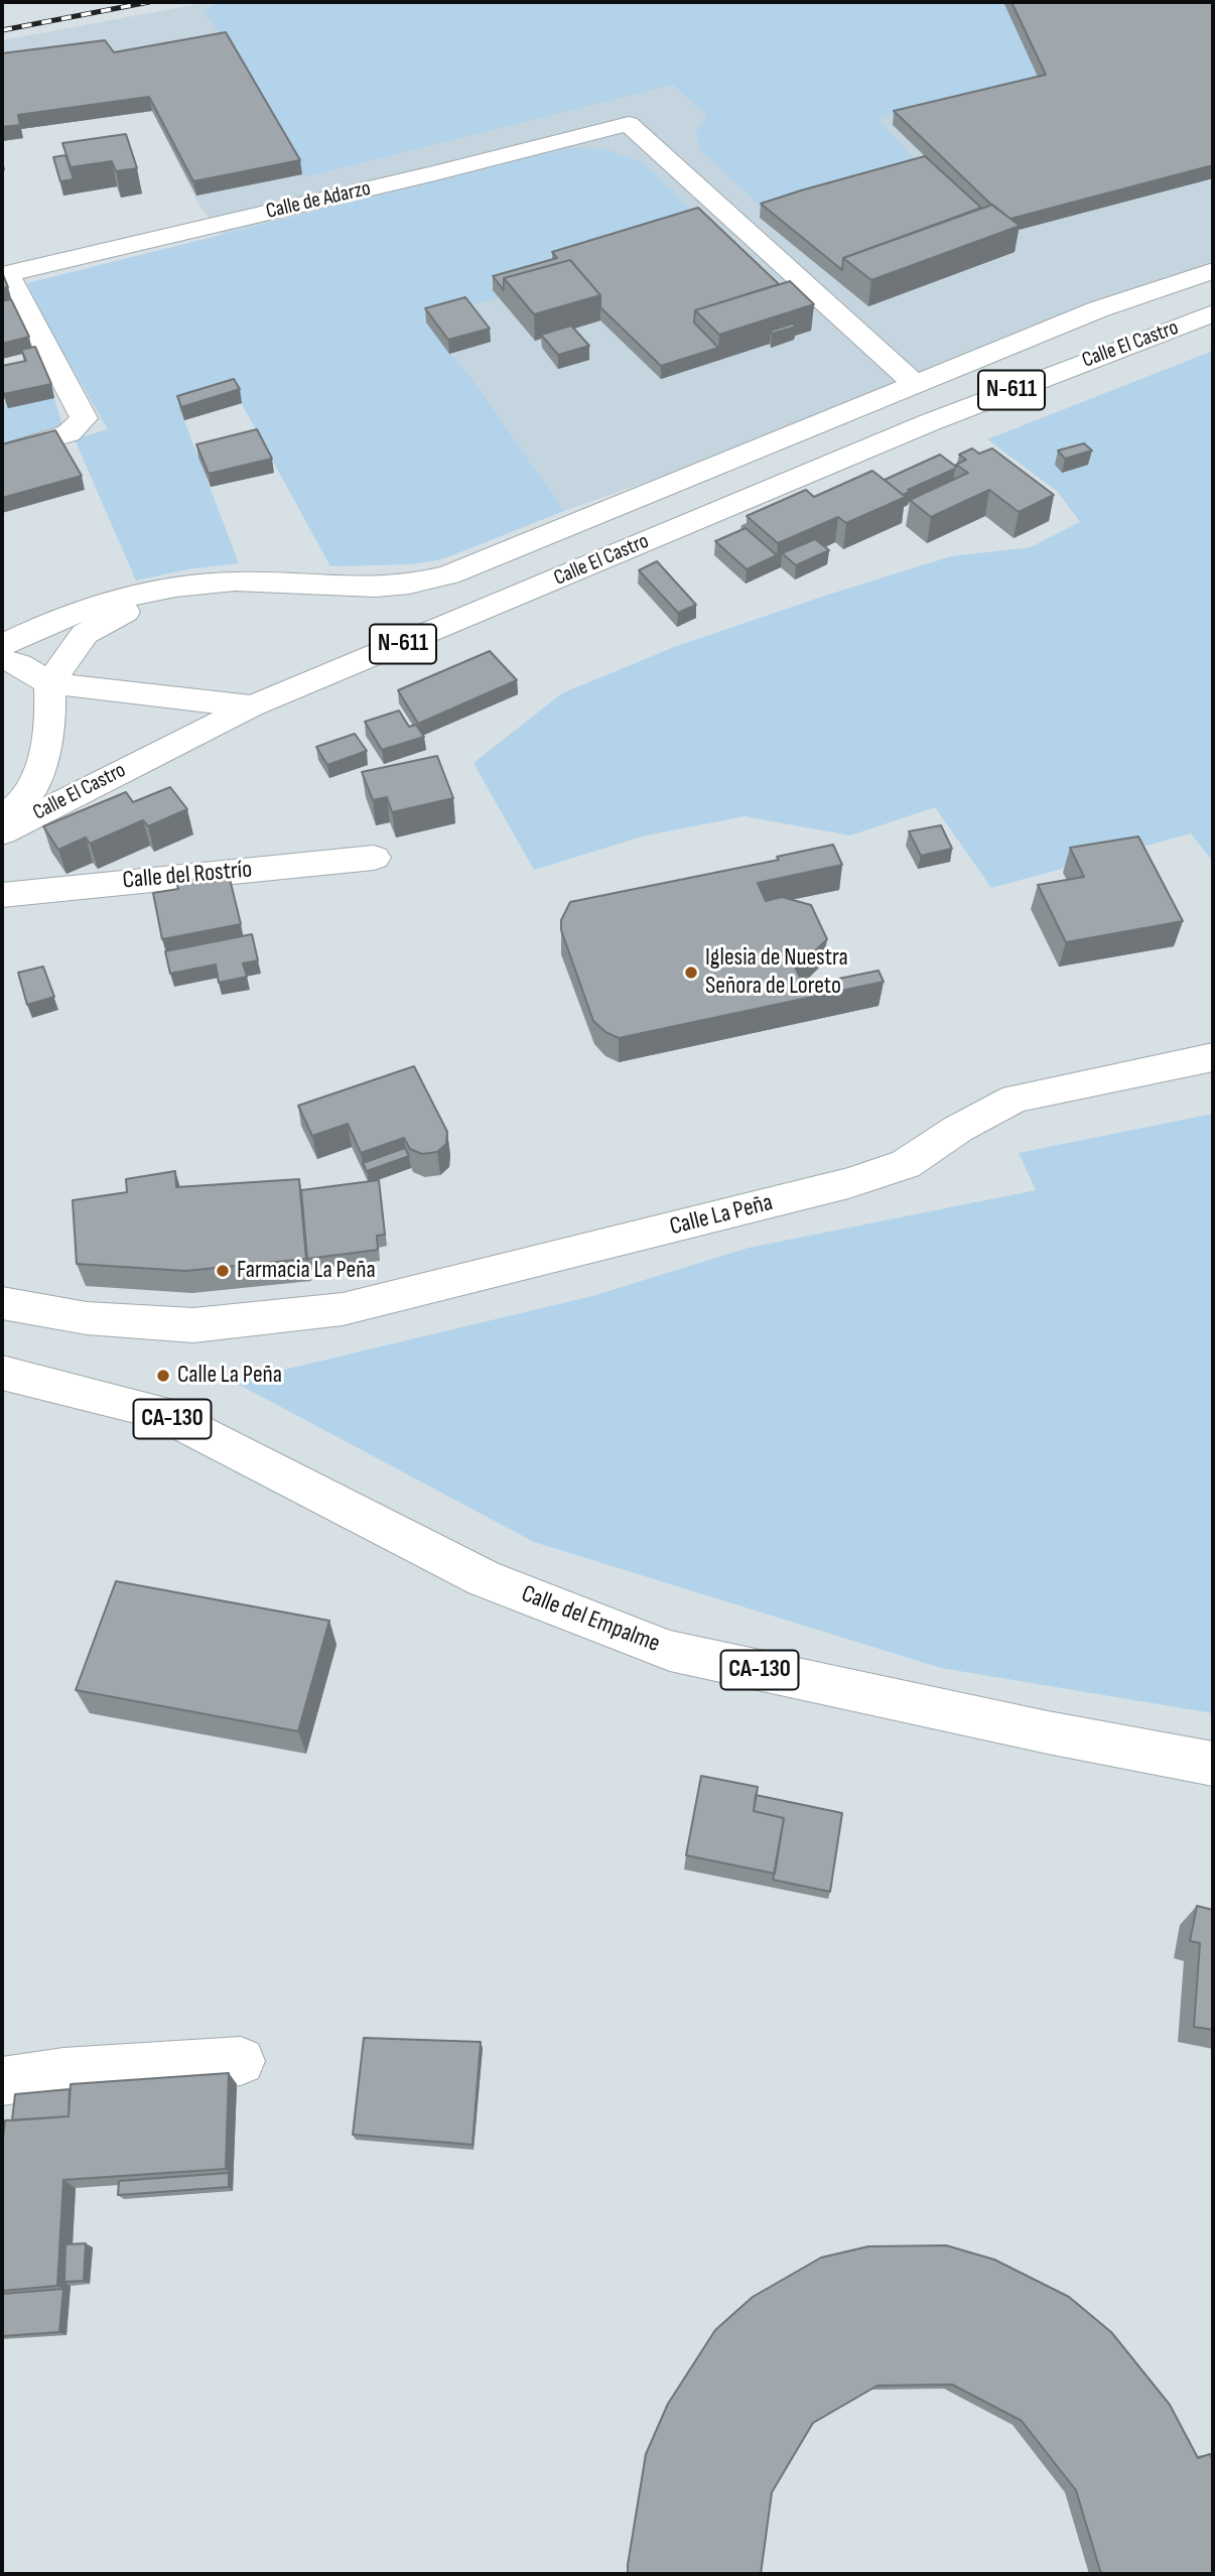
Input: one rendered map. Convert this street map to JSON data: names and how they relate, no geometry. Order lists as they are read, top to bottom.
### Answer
{
  "streets": {
    "main road": [
      "Calle de Adarzo",
      "Calle El Castro",
      "N-611",
      "Calle del Rostrío",
      "Calle La Peña",
      "CA-130",
      "Calle del Empalme"
    ]
  },
  "crossings": [
    ["Calle de Adarzo", "Calle El Castro"]
  ],
  "places": ["Iglesia de Nuestra Señora de Loreto", "Farmacia La Peña", "Calle La Peña"]
}
